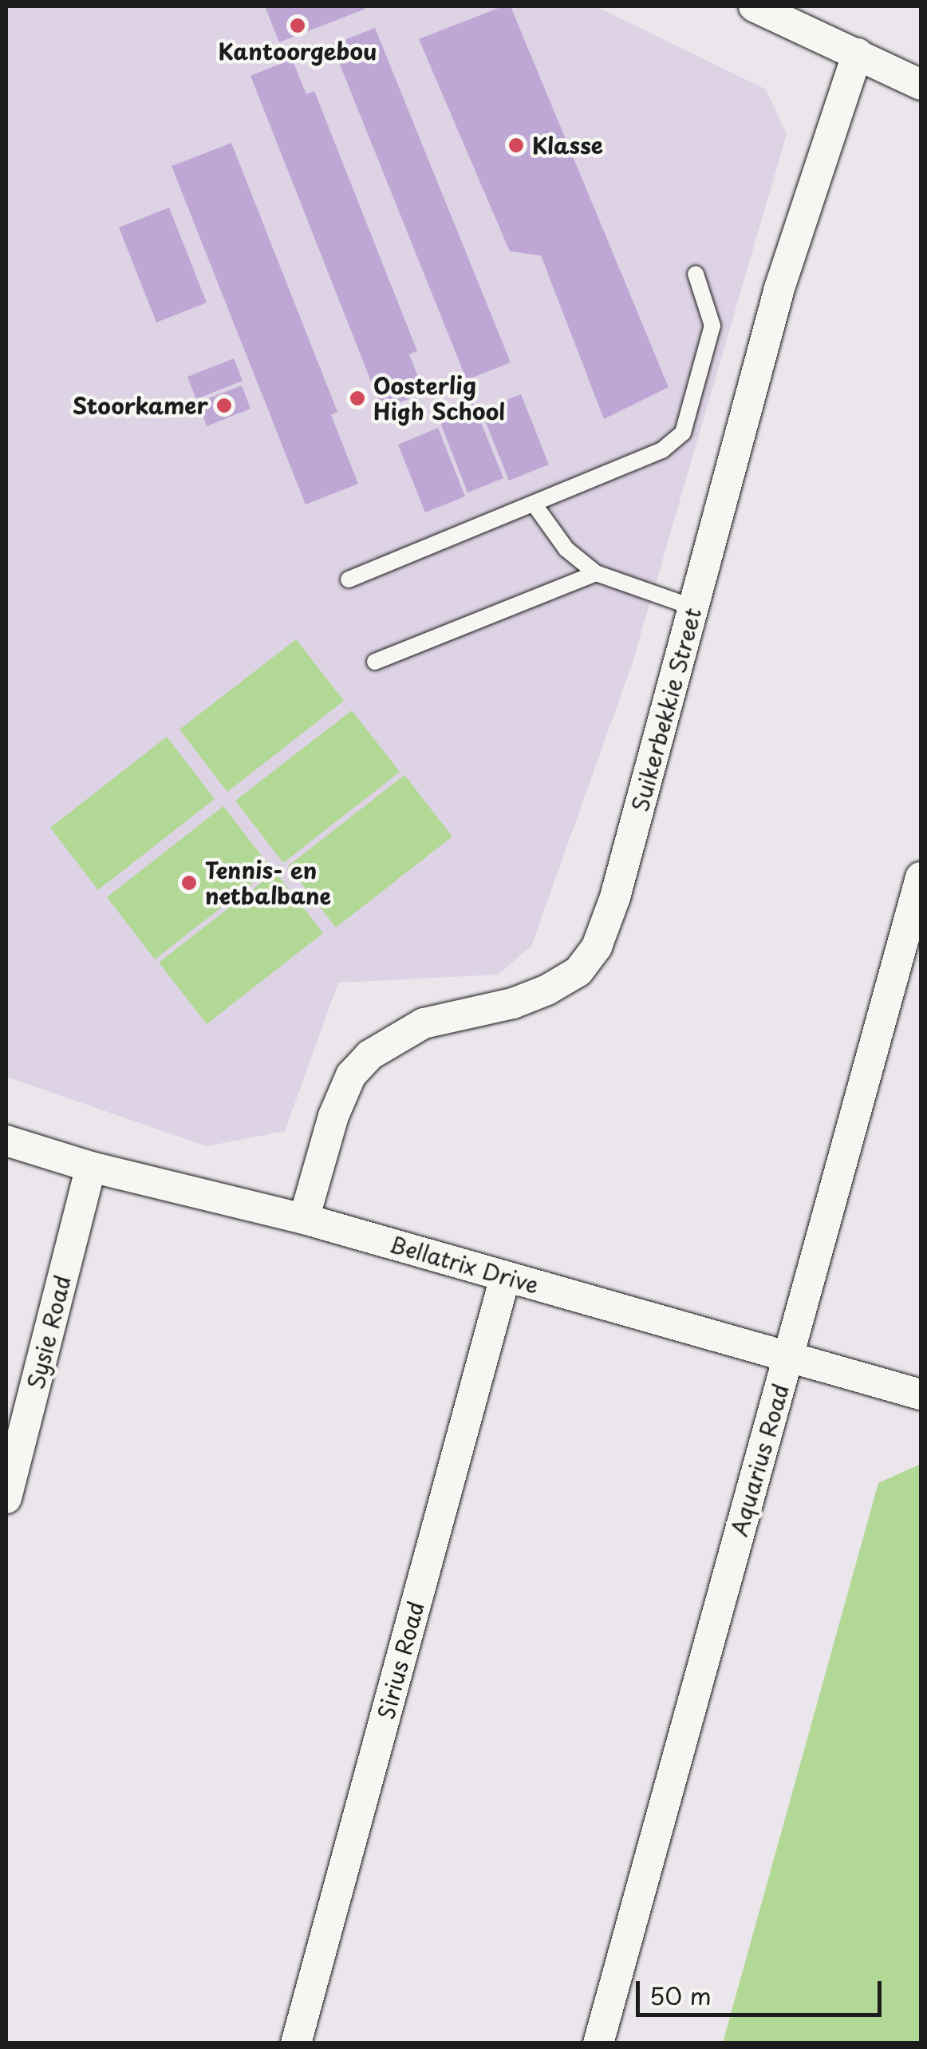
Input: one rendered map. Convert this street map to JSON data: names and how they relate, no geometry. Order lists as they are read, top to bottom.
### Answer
{
  "streets": {
    "street": [
      "Suikerbekkie Street",
      "Bellatrix Drive",
      "Sysie Road",
      "Aquarius Road",
      "Sirius Road"
    ]
  },
  "crossings": [
    ["Suikerbekkie Street", "Bellatrix Drive"],
    ["Bellatrix Drive", "Sysie Road"],
    ["Bellatrix Drive", "Aquarius Road"],
    ["Bellatrix Drive", "Sirius Road"]
  ],
  "places": [
    "Kantoorgebou",
    "Klasse",
    "Oosterlig High School",
    "Stoorkamer",
    "Tennis- en netbalbane"
  ],
  "scale_bar": "50 m"
}
